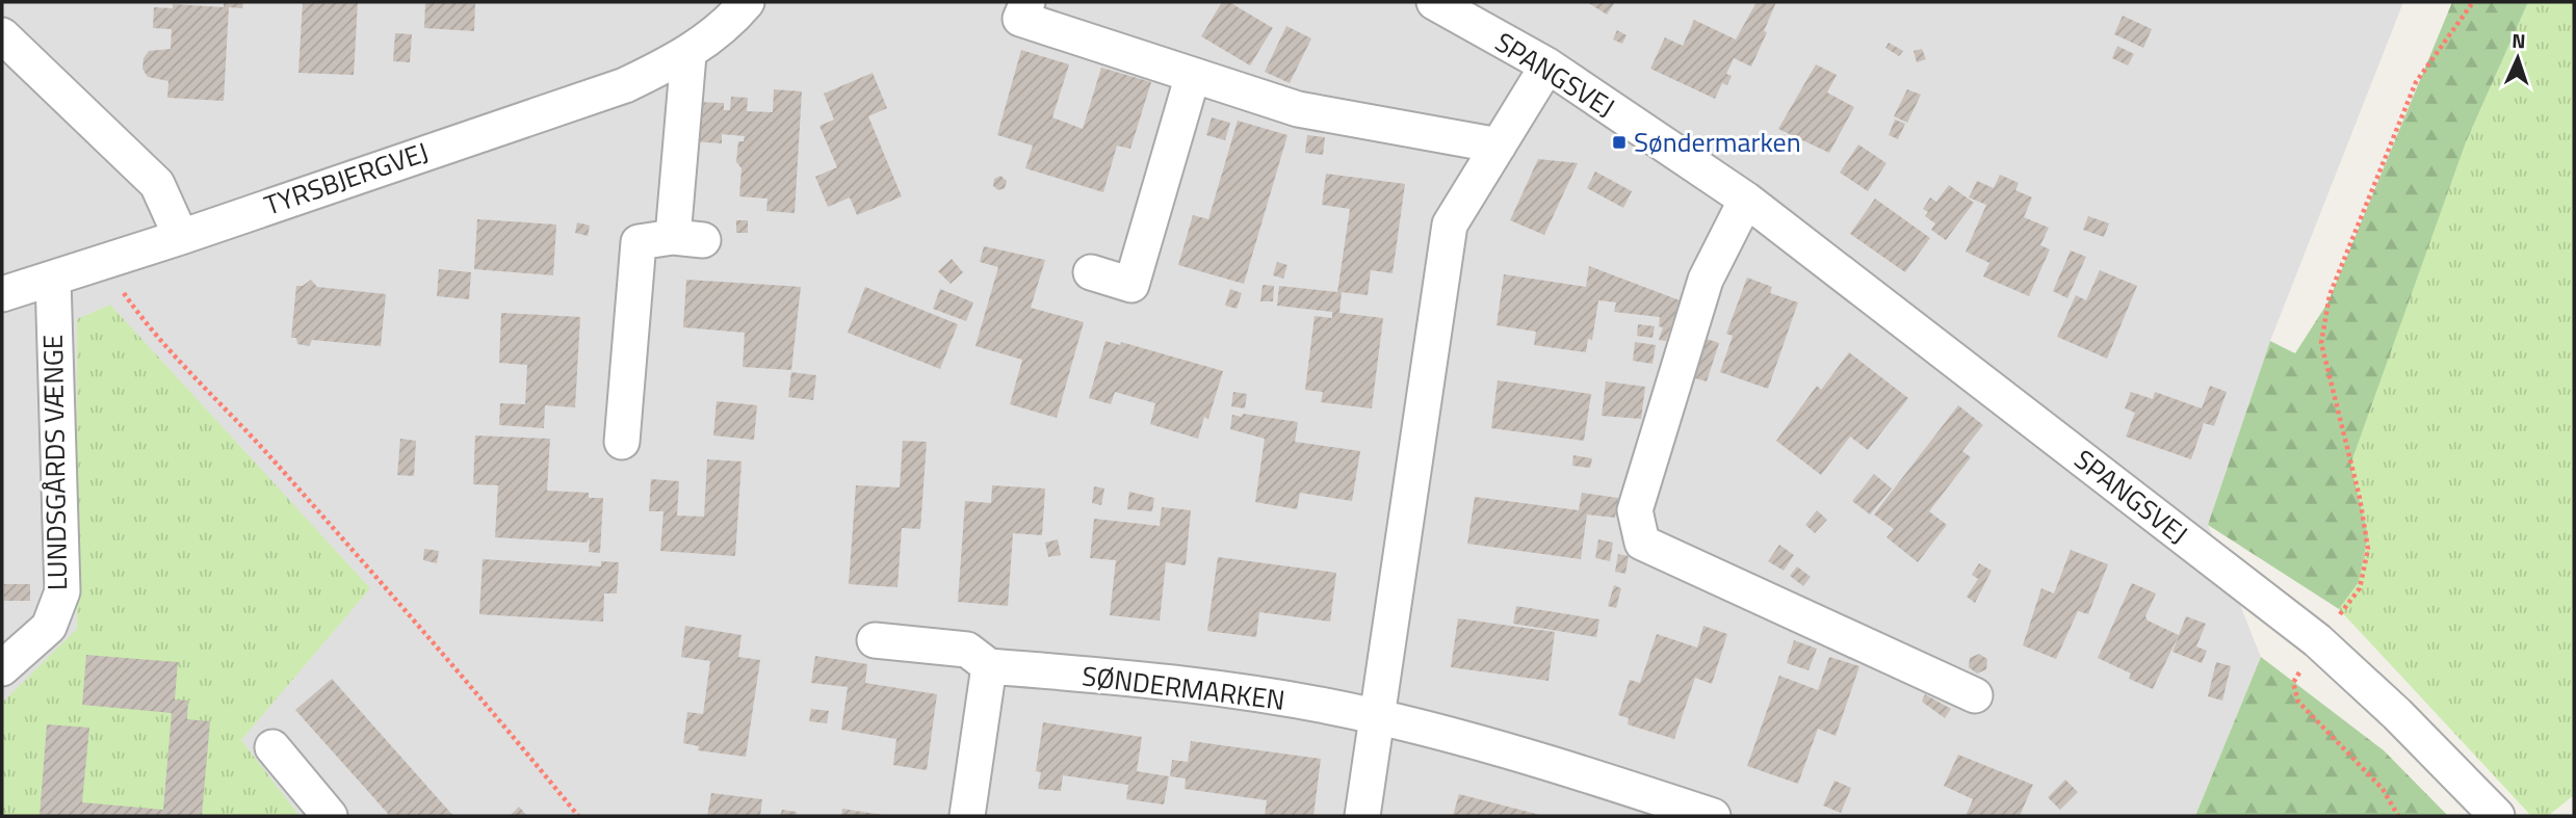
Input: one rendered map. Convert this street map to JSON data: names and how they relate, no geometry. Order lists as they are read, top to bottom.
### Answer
{
  "streets": {
    "street": [
      "SPANGSVEJ",
      "TYRSBJERGVEJ",
      "LUNDSGÅRDS VÆNGE",
      "SØNDERMARKEN"
    ]
  },
  "crossings": [
    ["TYRSBJERGVEJ", "LUNDSGÅRDS VÆNGE"]
  ],
  "places": {
    "transit": ["Søndermarken"]
  },
  "north": "top"
}
